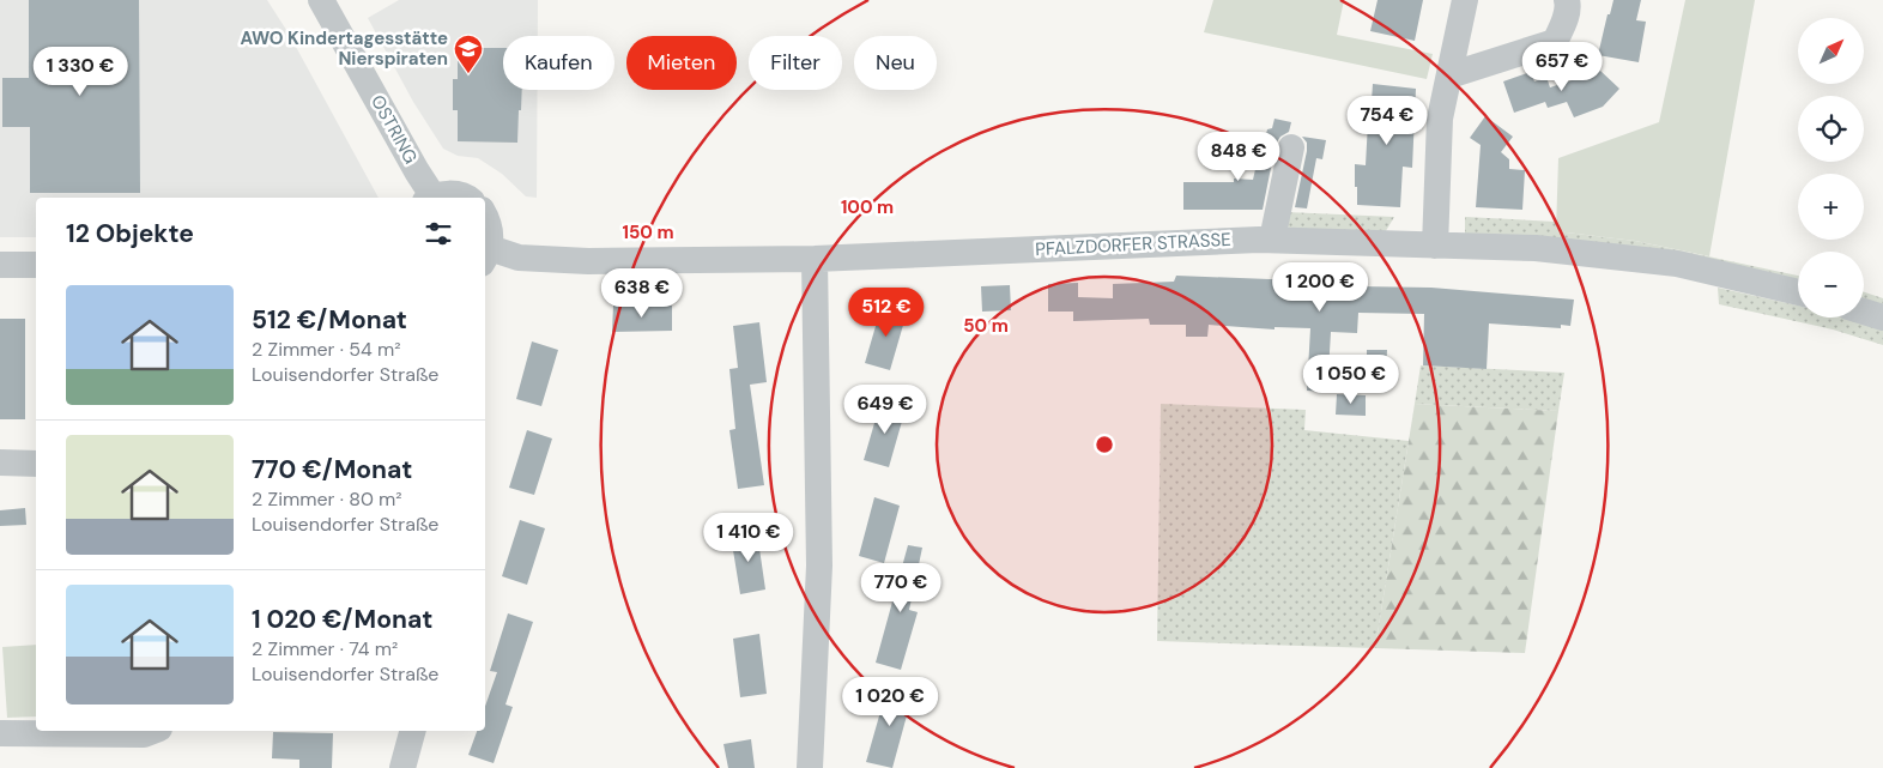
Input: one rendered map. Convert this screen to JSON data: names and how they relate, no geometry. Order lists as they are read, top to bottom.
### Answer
{
  "streets": {
    "street": ["OSTRING", "PFALZDORFER STRASSE"]
  },
  "places": {
    "school or university": ["AWO Kindertagesstätte Nierspiraten"]
  },
  "north": "top right",
  "page": {
    "map_buttons": ["+", "−"],
    "chip": [
      "Kaufen",
      "Mieten",
      "Filter",
      "Neu"
    ],
    "price": [
      "657 €",
      "1 330 €",
      "754 €",
      "848 €",
      "1 200 €",
      "638 €",
      "512 €",
      "1 050 €",
      "649 €",
      "1 410 €",
      "770 €",
      "1 020 €"
    ],
    "heading": "12 Objekte",
    "list": [
      {
        "name": "512 €/Monat",
        "note": "2 Zimmer · 54 m² · Louisendorfer Straße"
      },
      {
        "name": "770 €/Monat",
        "note": "2 Zimmer · 80 m² · Louisendorfer Straße"
      },
      {
        "name": "1 020 €/Monat",
        "note": "2 Zimmer · 74 m² · Louisendorfer Straße"
      }
    ]
  },
  "rings": ["100 m", "150 m", "50 m"]
}
